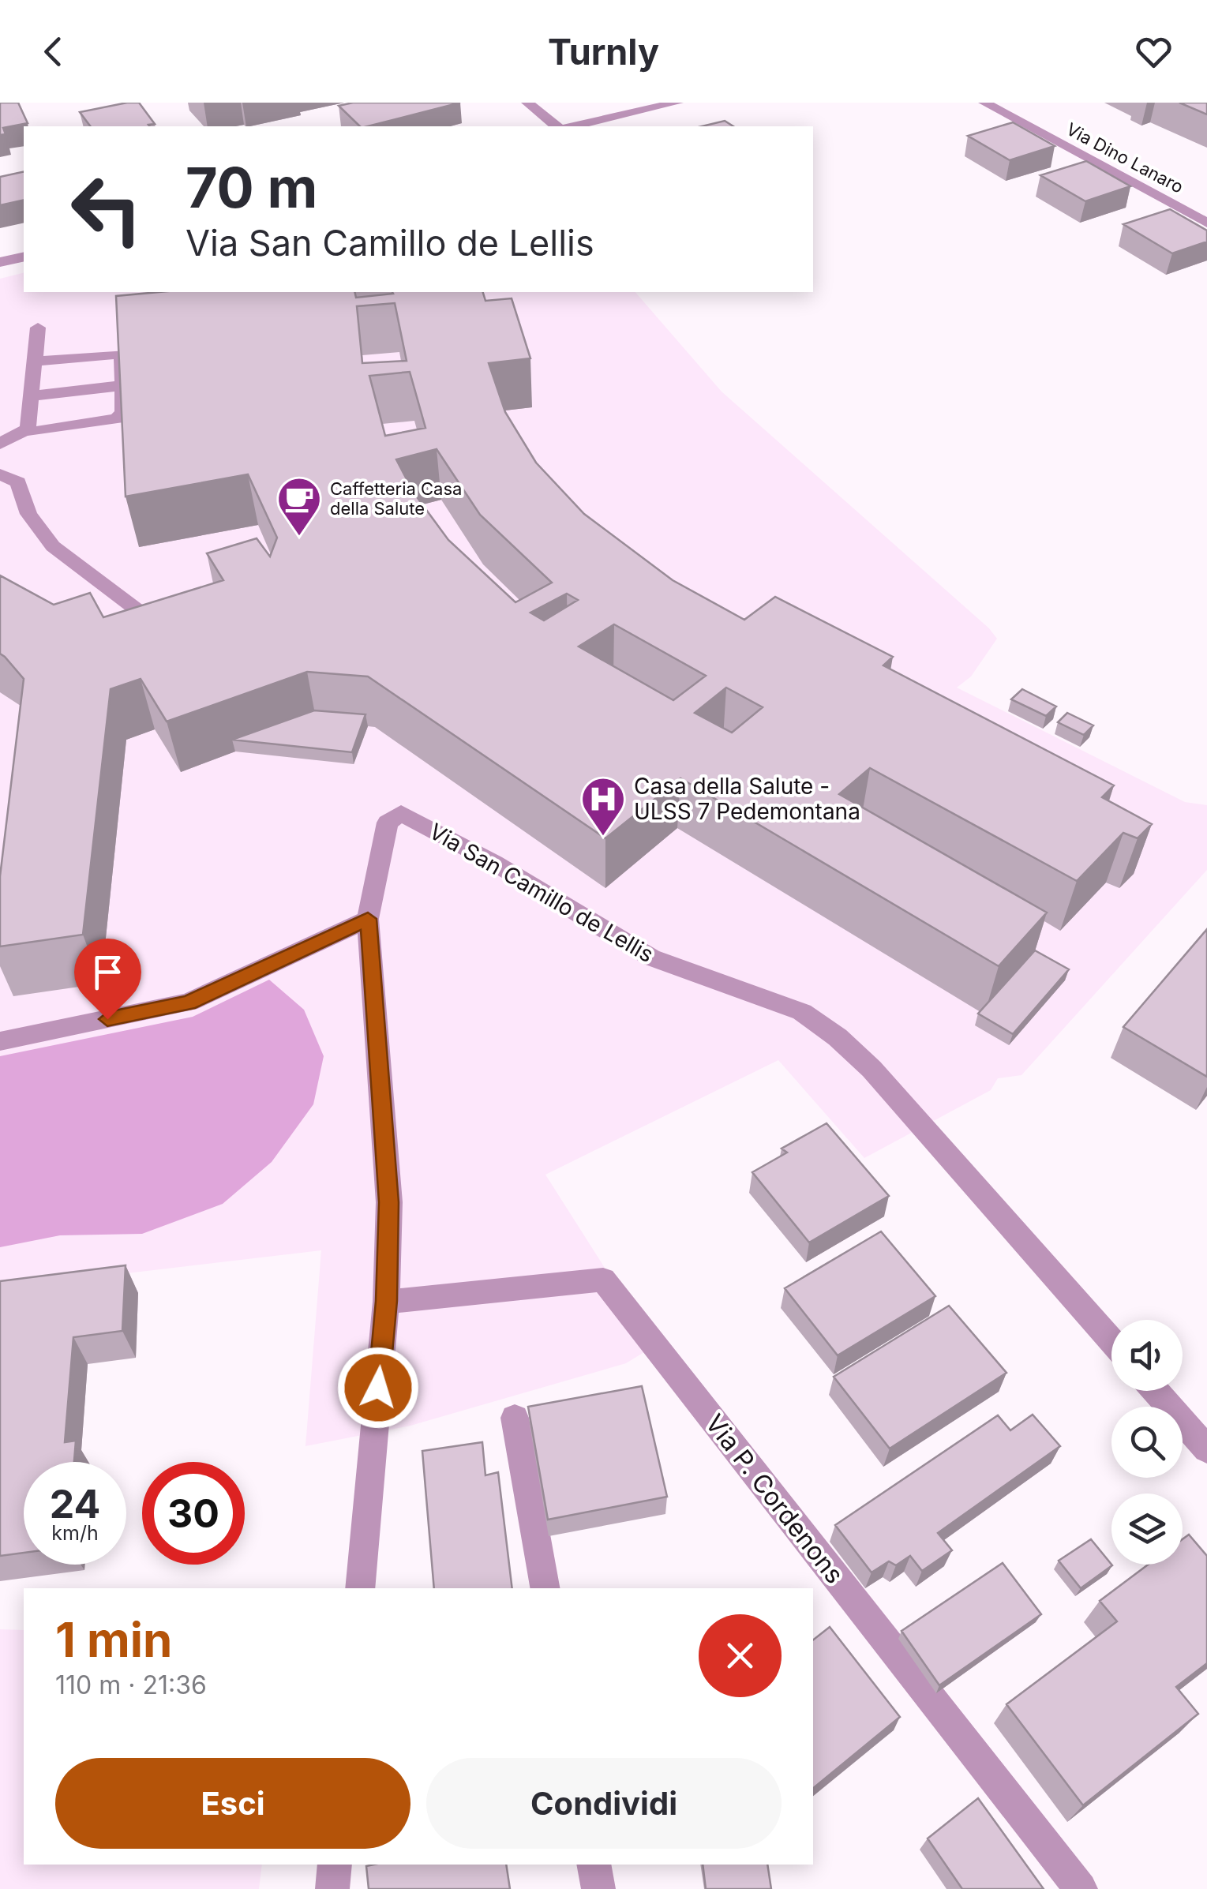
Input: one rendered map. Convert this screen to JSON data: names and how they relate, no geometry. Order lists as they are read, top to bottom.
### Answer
{
  "streets": {
    "street": ["Via Dino Lanaro", "Via San Camillo de Lellis", "Via P. Cordenons"]
  },
  "places": {
    "cafe": ["Caffetteria Casa della Salute"],
    "hospital": ["Casa della Salute - ULSS 7 Pedemontana"]
  },
  "page": {
    "header": "Turnly",
    "turn": ["70 m", "Via San Camillo de Lellis"],
    "speed": "24 km/h",
    "limit": "30",
    "heading": ["1 min", "110 m · 21:36"],
    "buttons": ["Esci", "Condividi"]
  }
}
